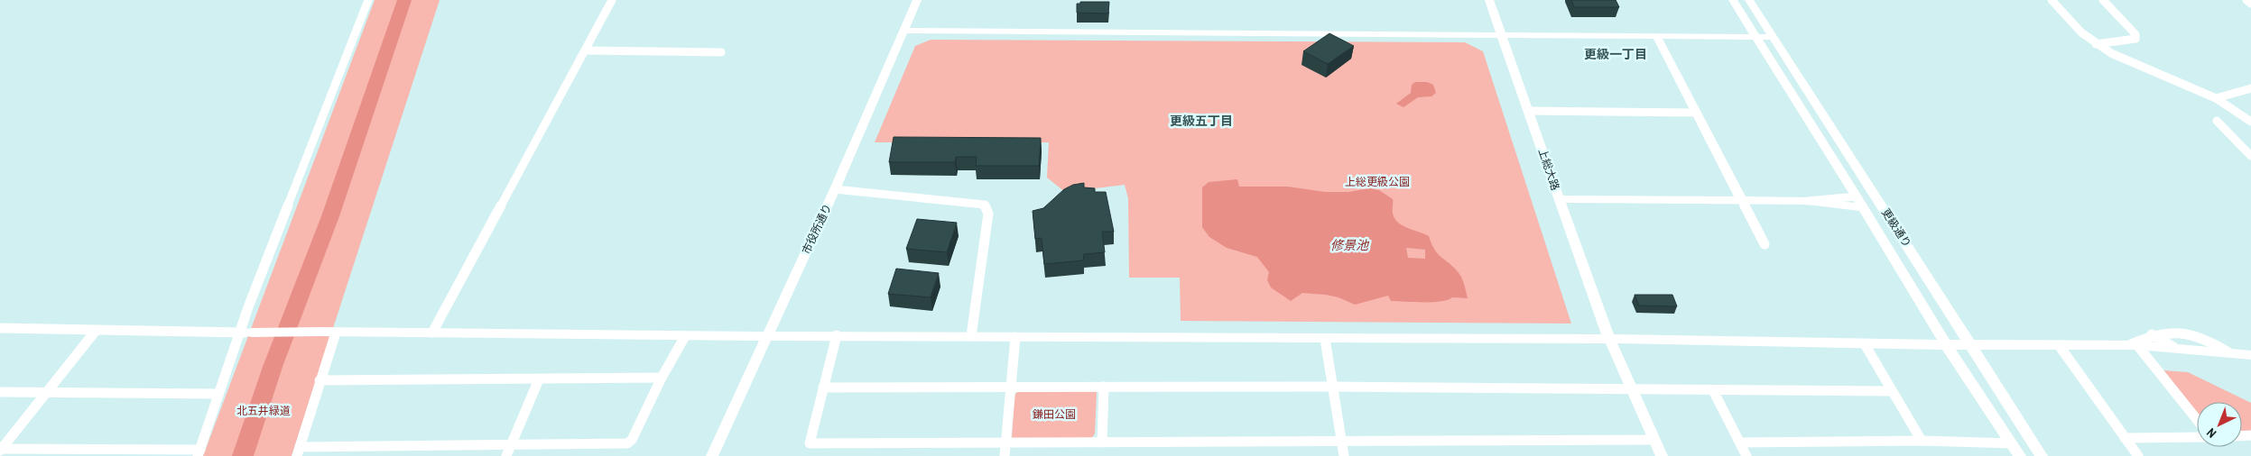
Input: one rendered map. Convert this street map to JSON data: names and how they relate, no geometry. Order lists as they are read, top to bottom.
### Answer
{
  "streets": {
    "street": ["上総大路", "更級通り", "市役所通り"]
  },
  "districts": ["更級一丁目", "更級五丁目"],
  "water": ["修景池"],
  "parks": ["上総更級公園", "北五井緑道", "鎌田公園"],
  "north": "bottom left"
}
